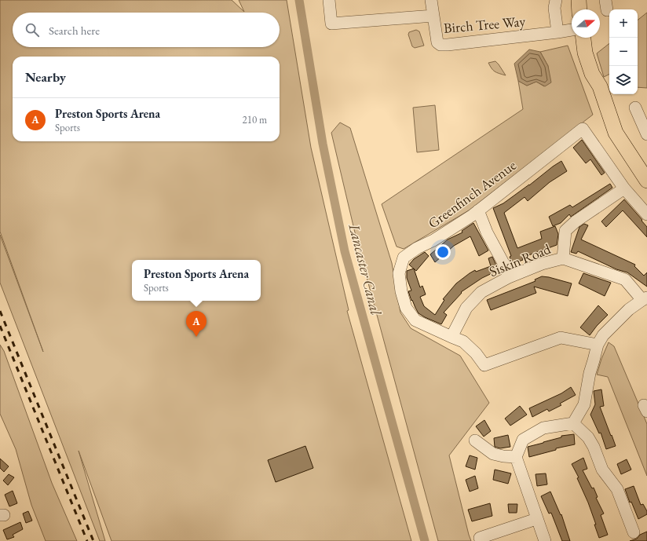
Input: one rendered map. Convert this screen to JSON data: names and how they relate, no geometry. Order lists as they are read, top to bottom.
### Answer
{
  "streets": {
    "street": ["Birch Tree Way", "Greenfinch Avenue", "Siskin Road"]
  },
  "crossings": [
    ["Greenfinch Avenue", "Siskin Road"]
  ],
  "water": ["Lancaster Canal"],
  "north": "right",
  "page": {
    "map_buttons": ["+", "−"],
    "search": "Search here",
    "heading": "Nearby",
    "list": [
      {
        "mark": "A",
        "name": "Preston Sports Arena",
        "note": "Sports",
        "value": "210 m"
      }
    ],
    "popup": ["Preston Sports Arena", "Sports"],
    "pins": "A"
  }
}
